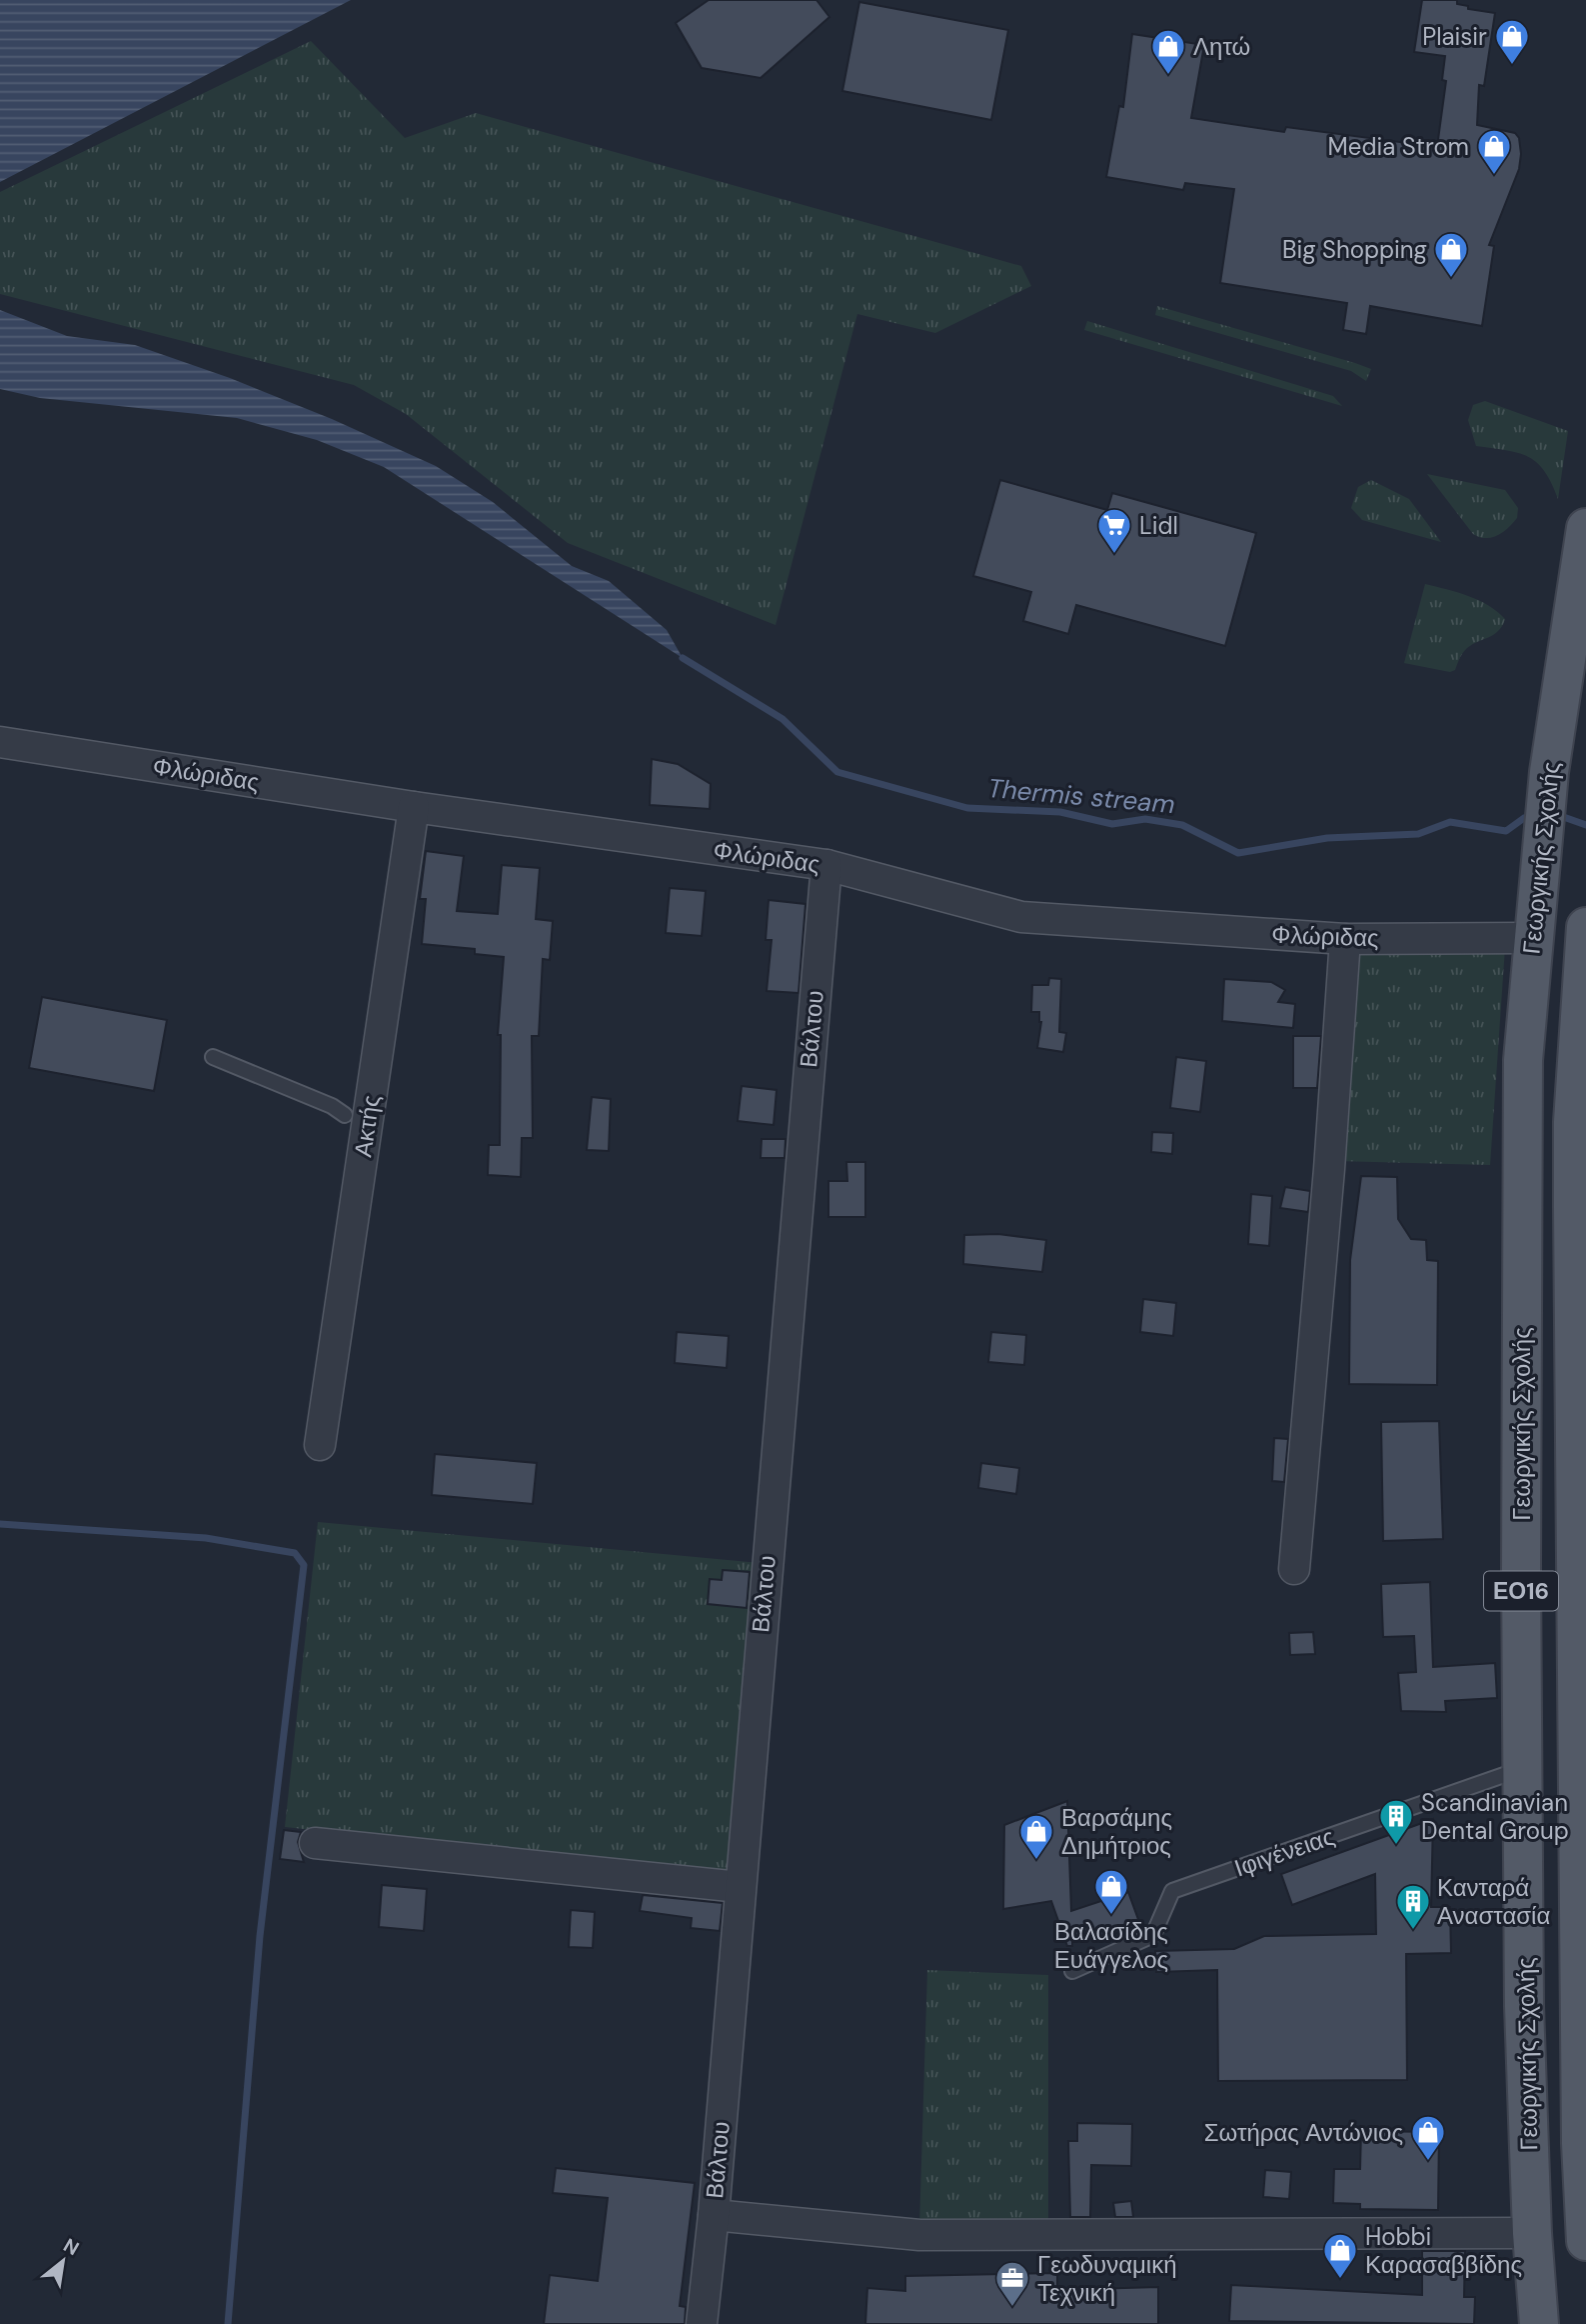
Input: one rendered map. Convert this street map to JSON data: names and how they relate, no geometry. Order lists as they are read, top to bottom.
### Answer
{
  "streets": {
    "main road": ["Γεωργικής Σχολής", "ΕΟ16"],
    "street": ["Φλώριδας", "Βάλτου", "Ακτής"],
    "lane": ["Ιφιγένειας"]
  },
  "crossings": [
    ["Φλώριδας", "Γεωργικής Σχολής"],
    ["Φλώριδας", "Βάλτου"],
    ["Φλώριδας", "Ακτής"],
    ["Γεωργικής Σχολής", "Ιφιγένειας"]
  ],
  "water": ["Thermis stream"],
  "places": {
    "shop": [
      "Plaisir",
      "Λητώ",
      "Media Strom",
      "Big Shopping",
      "Βαρσάμης Δημήτριος",
      "Βαλασίδης Ευάγγελος",
      "Σωτήρας Αντώνιος",
      "Hobbi Καρασαββίδης"
    ],
    "supermarket": ["Lidl"],
    "building": ["Scandinavian Dental Group", "Κανταρά Αναστασία"],
    "office": ["Γεωδυναμική Τεχνική"]
  },
  "north": "top right"
}
